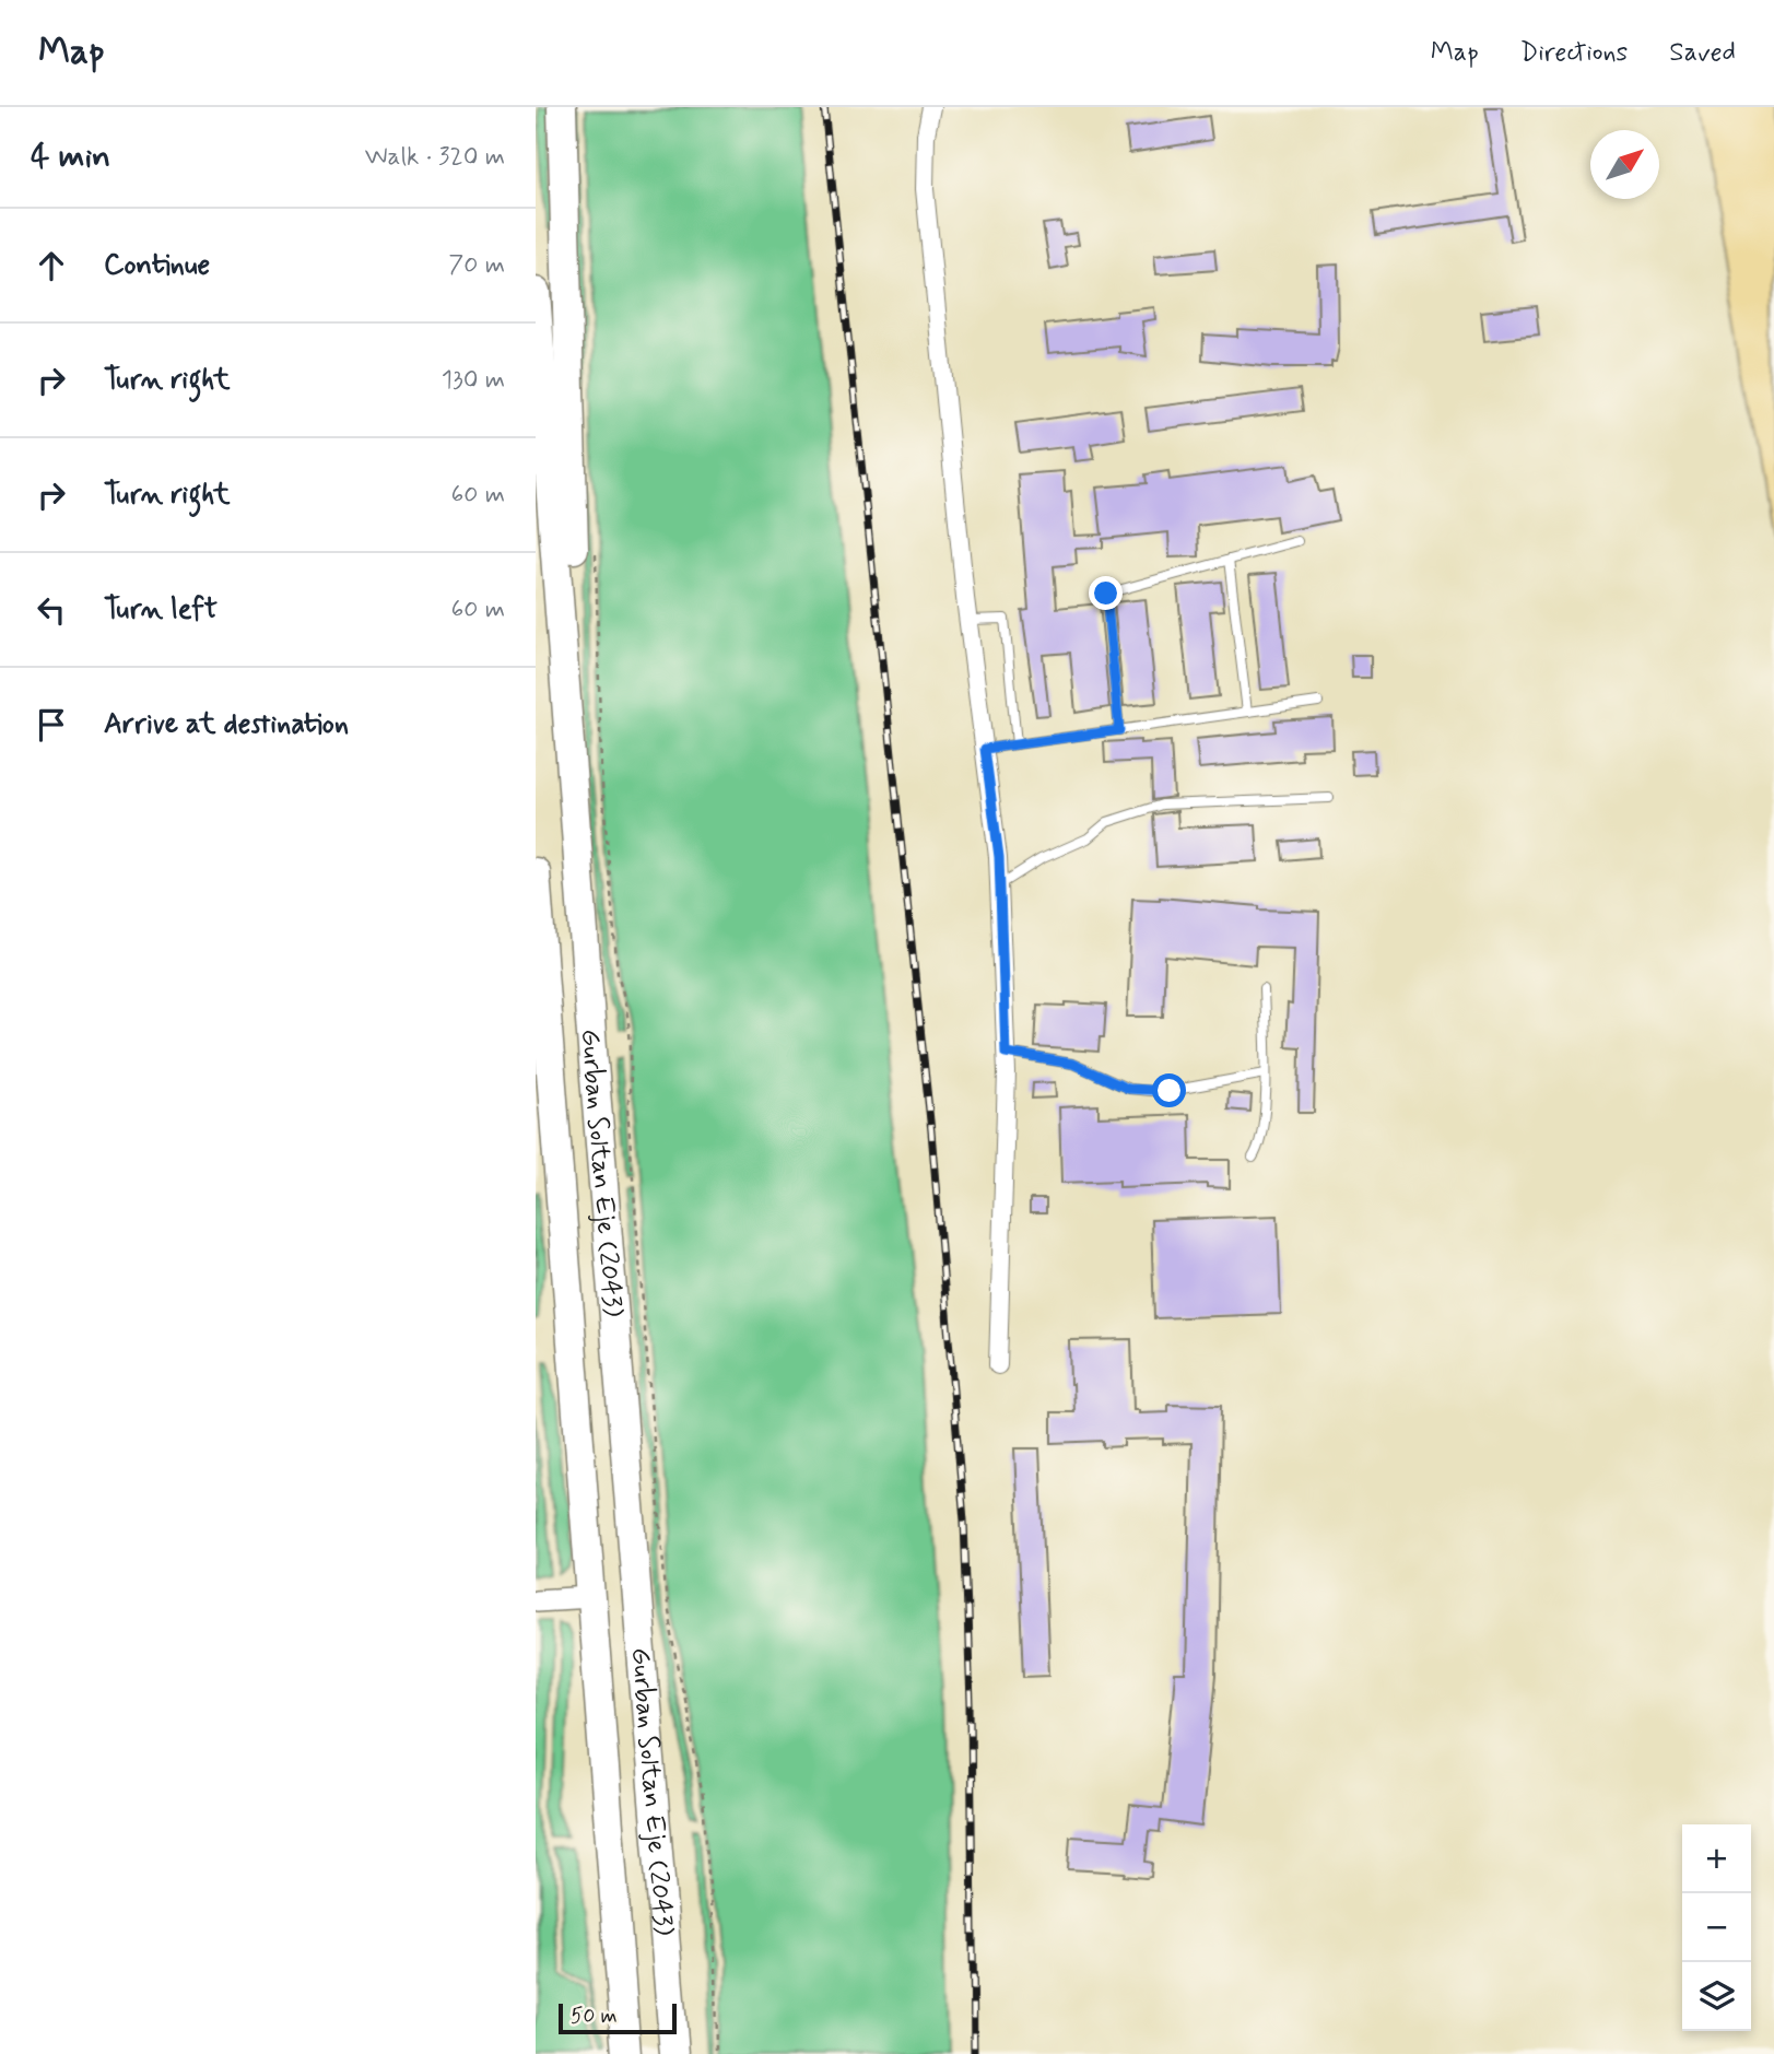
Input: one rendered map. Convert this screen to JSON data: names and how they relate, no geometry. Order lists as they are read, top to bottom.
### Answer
{
  "streets": {
    "highway": ["Gurban Soltan Eje (2043)"]
  },
  "scale_bar": "50 m",
  "north": "top right",
  "page": {
    "header": "Map",
    "nav": ["Map", "Directions", "Saved"],
    "heading": ["4 min", "Walk · 320 m"],
    "list": [
      ["Continue", "70 m"],
      ["Turn right", "130 m"],
      ["Turn right", "60 m"],
      ["Turn left", "60 m"],
      "Arrive at destination"
    ],
    "map_buttons": ["+", "−"],
    "scale": "50 m"
  }
}
